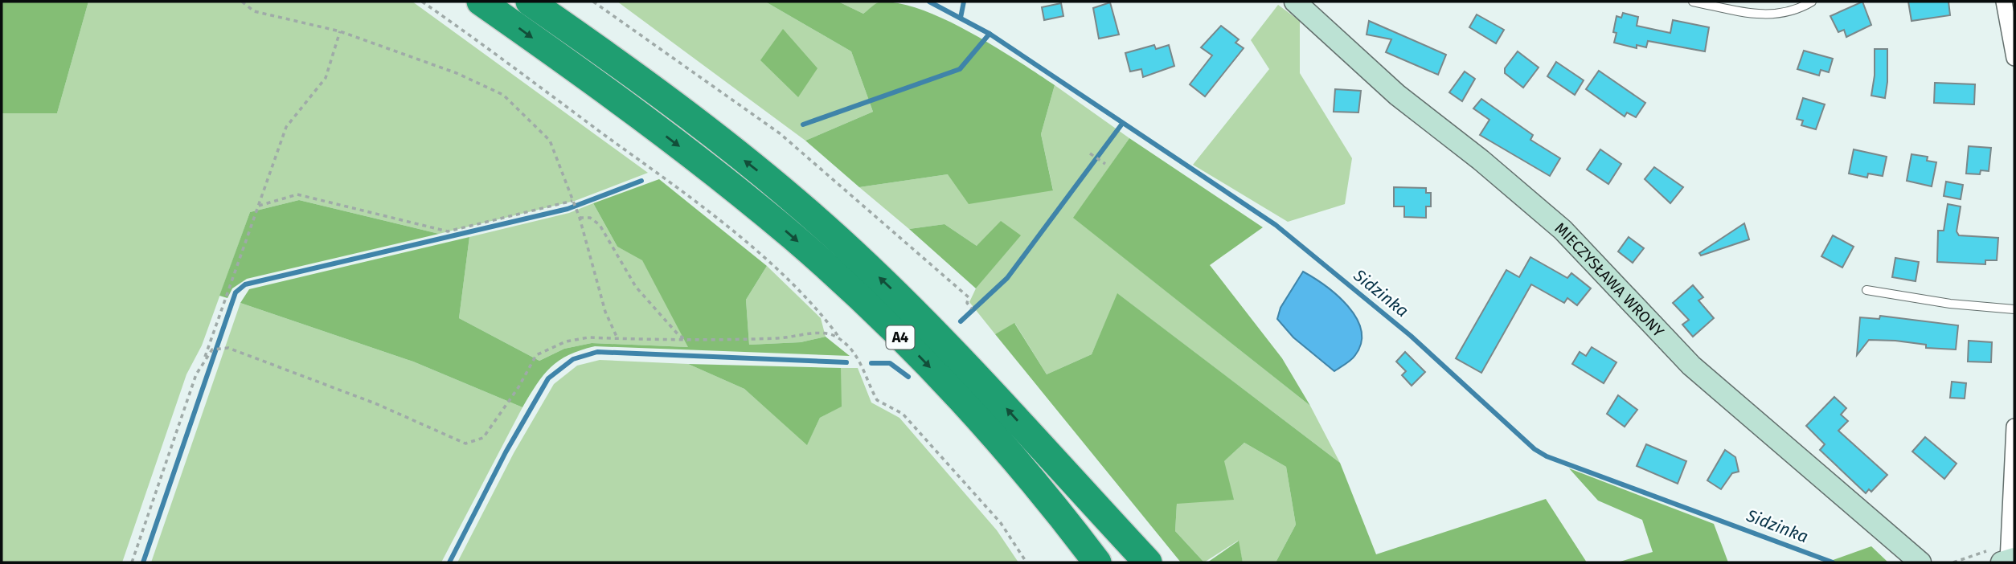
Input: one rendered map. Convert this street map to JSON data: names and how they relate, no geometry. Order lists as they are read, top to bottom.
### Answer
{
  "streets": {
    "highway": ["A4"],
    "street": ["MIECZYSŁAWA WRONY"]
  },
  "water": ["Sidzinka"]
}
